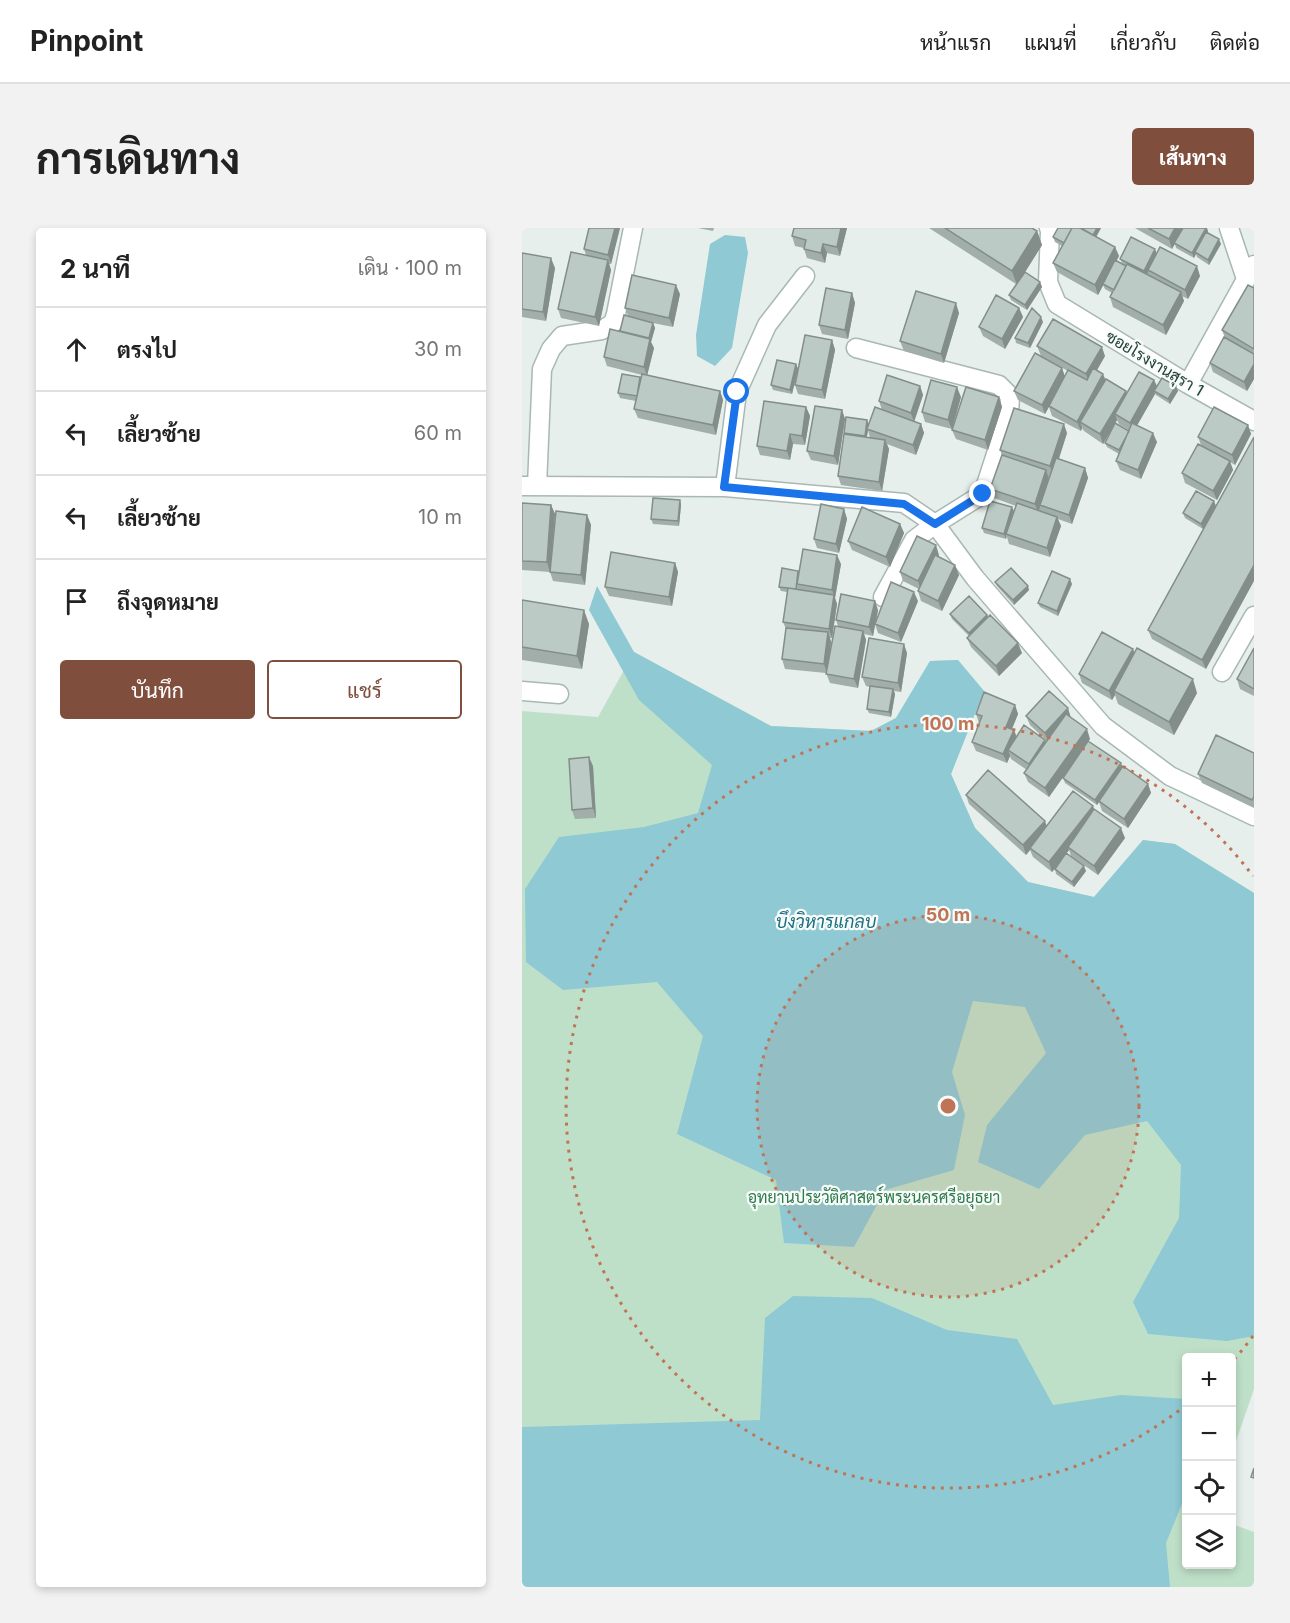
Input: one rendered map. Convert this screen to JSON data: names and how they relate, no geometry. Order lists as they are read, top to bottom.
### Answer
{
  "streets": {
    "street": ["ซอยโรงงานสุรา 1"]
  },
  "water": ["บึงวิหารแกลบ"],
  "parks": ["อุทยานประวัติศาสตร์พระนครศรีอยุธยา"],
  "page": {
    "header": "Pinpoint",
    "nav": [
      "หน้าแรก",
      "แผนที่",
      "เกี่ยวกับ",
      "ติดต่อ"
    ],
    "buttons": [
      "เส้นทาง",
      ["บันทึก", "แชร์"]
    ],
    "title": "การเดินทาง",
    "heading": ["2 นาที", "เดิน · 100 m"],
    "list": [
      ["ตรงไป", "30 m"],
      ["เลี้ยวซ้าย", "60 m"],
      ["เลี้ยวซ้าย", "10 m"],
      "ถึงจุดหมาย"
    ],
    "map_buttons": ["+", "−"]
  },
  "rings": ["100 m", "50 m"]
}
